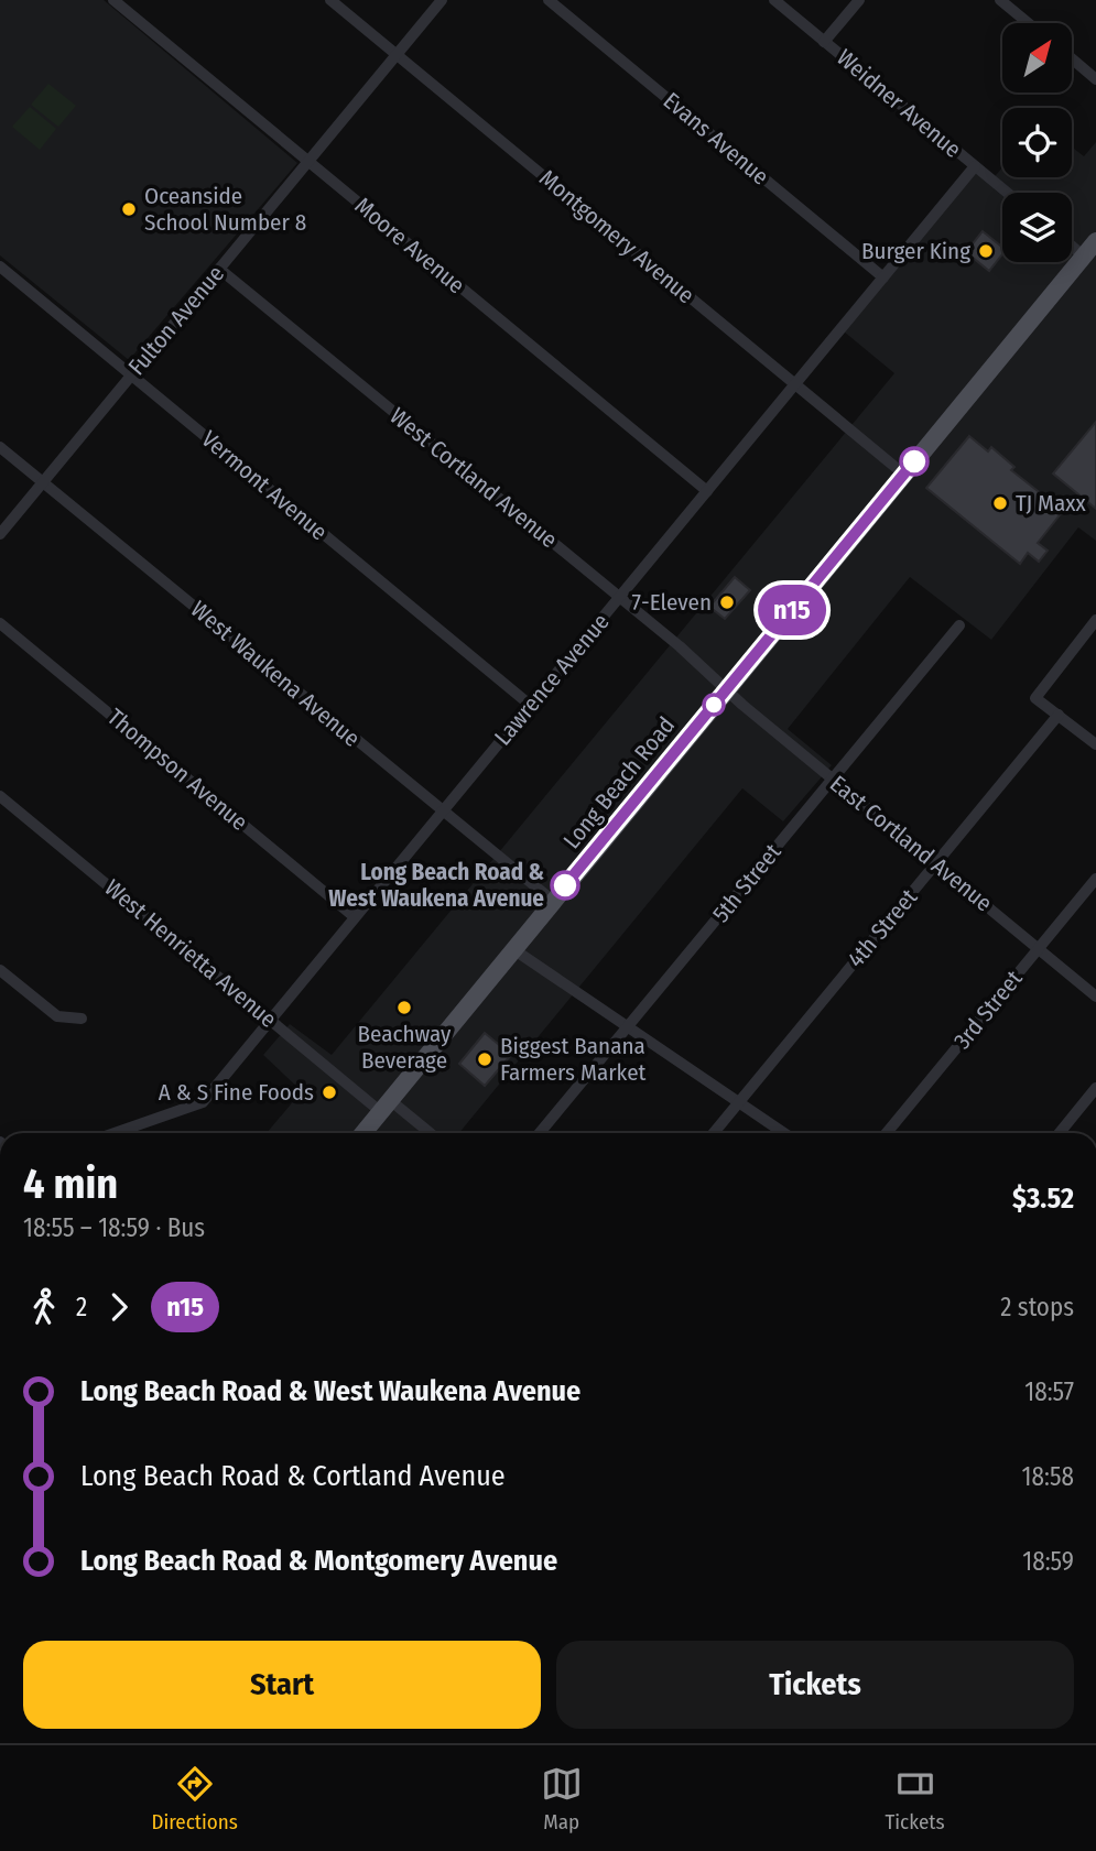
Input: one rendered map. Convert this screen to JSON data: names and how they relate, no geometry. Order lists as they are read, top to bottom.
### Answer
{
  "streets": {
    "main road": ["Long Beach Road"],
    "street": [
      "Weidner Avenue",
      "Evans Avenue",
      "Montgomery Avenue",
      "Moore Avenue",
      "Fulton Avenue",
      "West Cortland Avenue",
      "Vermont Avenue",
      "West Waukena Avenue",
      "Lawrence Avenue",
      "Thompson Avenue",
      "East Cortland Avenue",
      "5th Street",
      "4th Street",
      "West Henrietta Avenue",
      "3rd Street"
    ]
  },
  "crossings": [
    ["Weidner Avenue", "Lawrence Avenue"],
    ["Evans Avenue", "Lawrence Avenue"],
    ["Montgomery Avenue", "Fulton Avenue"],
    ["Montgomery Avenue", "Lawrence Avenue"],
    ["Montgomery Avenue", "Long Beach Road"],
    ["Moore Avenue", "Fulton Avenue"],
    ["Moore Avenue", "Lawrence Avenue"],
    ["Fulton Avenue", "West Cortland Avenue"],
    ["Fulton Avenue", "Vermont Avenue"],
    ["Fulton Avenue", "West Waukena Avenue"],
    ["West Cortland Avenue", "Lawrence Avenue"],
    ["West Cortland Avenue", "Long Beach Road"],
    ["West Cortland Avenue", "East Cortland Avenue"],
    ["Vermont Avenue", "Lawrence Avenue"],
    ["West Waukena Avenue", "Lawrence Avenue"],
    ["West Waukena Avenue", "Long Beach Road"],
    ["Lawrence Avenue", "Thompson Avenue"],
    ["Lawrence Avenue", "West Henrietta Avenue"],
    ["Long Beach Road", "East Cortland Avenue"],
    ["Long Beach Road", "West Henrietta Avenue"],
    ["East Cortland Avenue", "5th Street"],
    ["East Cortland Avenue", "4th Street"],
    ["East Cortland Avenue", "3rd Street"]
  ],
  "places": [
    "Oceanside School Number 8",
    "Burger King",
    "TJ Maxx",
    "7-Eleven",
    "Long Beach Road & West Waukena Avenue",
    "Beachway Beverage",
    "Biggest Banana Farmers Market",
    "A & S Fine Foods"
  ],
  "lines": ["bus line n15"],
  "north": "top right",
  "page": {
    "on_map": "n15",
    "heading": ["4 min", "18:55 – 18:59 · Bus", "$3.52"],
    "legs": ["2", "n15", "2 stops"],
    "list": [
      {
        "name": "Long Beach Road & West Waukena Avenue",
        "value": "18:57"
      },
      {
        "name": "Long Beach Road & Cortland Avenue",
        "value": "18:58"
      },
      {
        "name": "Long Beach Road & Montgomery Avenue",
        "value": "18:59"
      }
    ],
    "buttons": ["Start", "Tickets"],
    "tabs": ["Directions", "Map", "Tickets"]
  }
}
